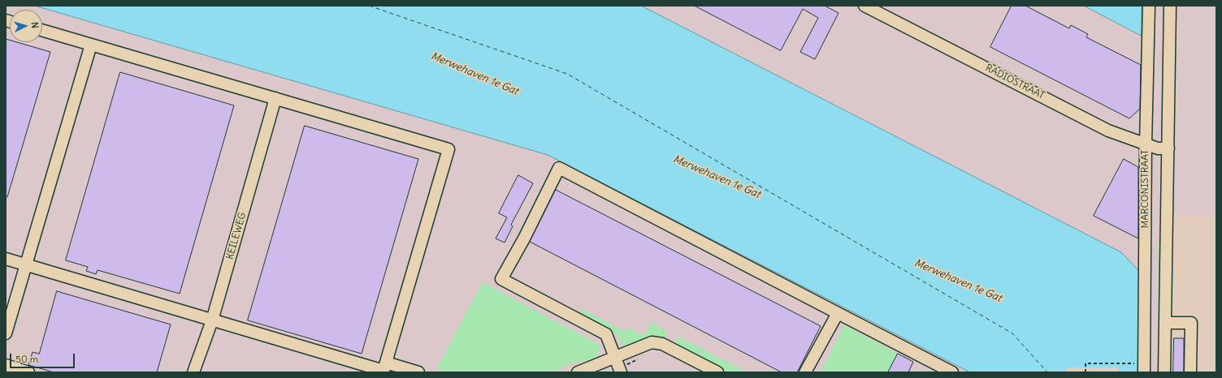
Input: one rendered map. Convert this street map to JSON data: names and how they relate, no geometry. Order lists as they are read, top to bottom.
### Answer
{
  "streets": {
    "street": ["RADIOSTRAAT", "MARCONISTRAAT", "KEILEWEG"]
  },
  "crossings": [
    ["RADIOSTRAAT", "MARCONISTRAAT"]
  ],
  "water": ["Merwehaven 1e Gat"],
  "scale_bar": "50 m",
  "north": "right"
}
